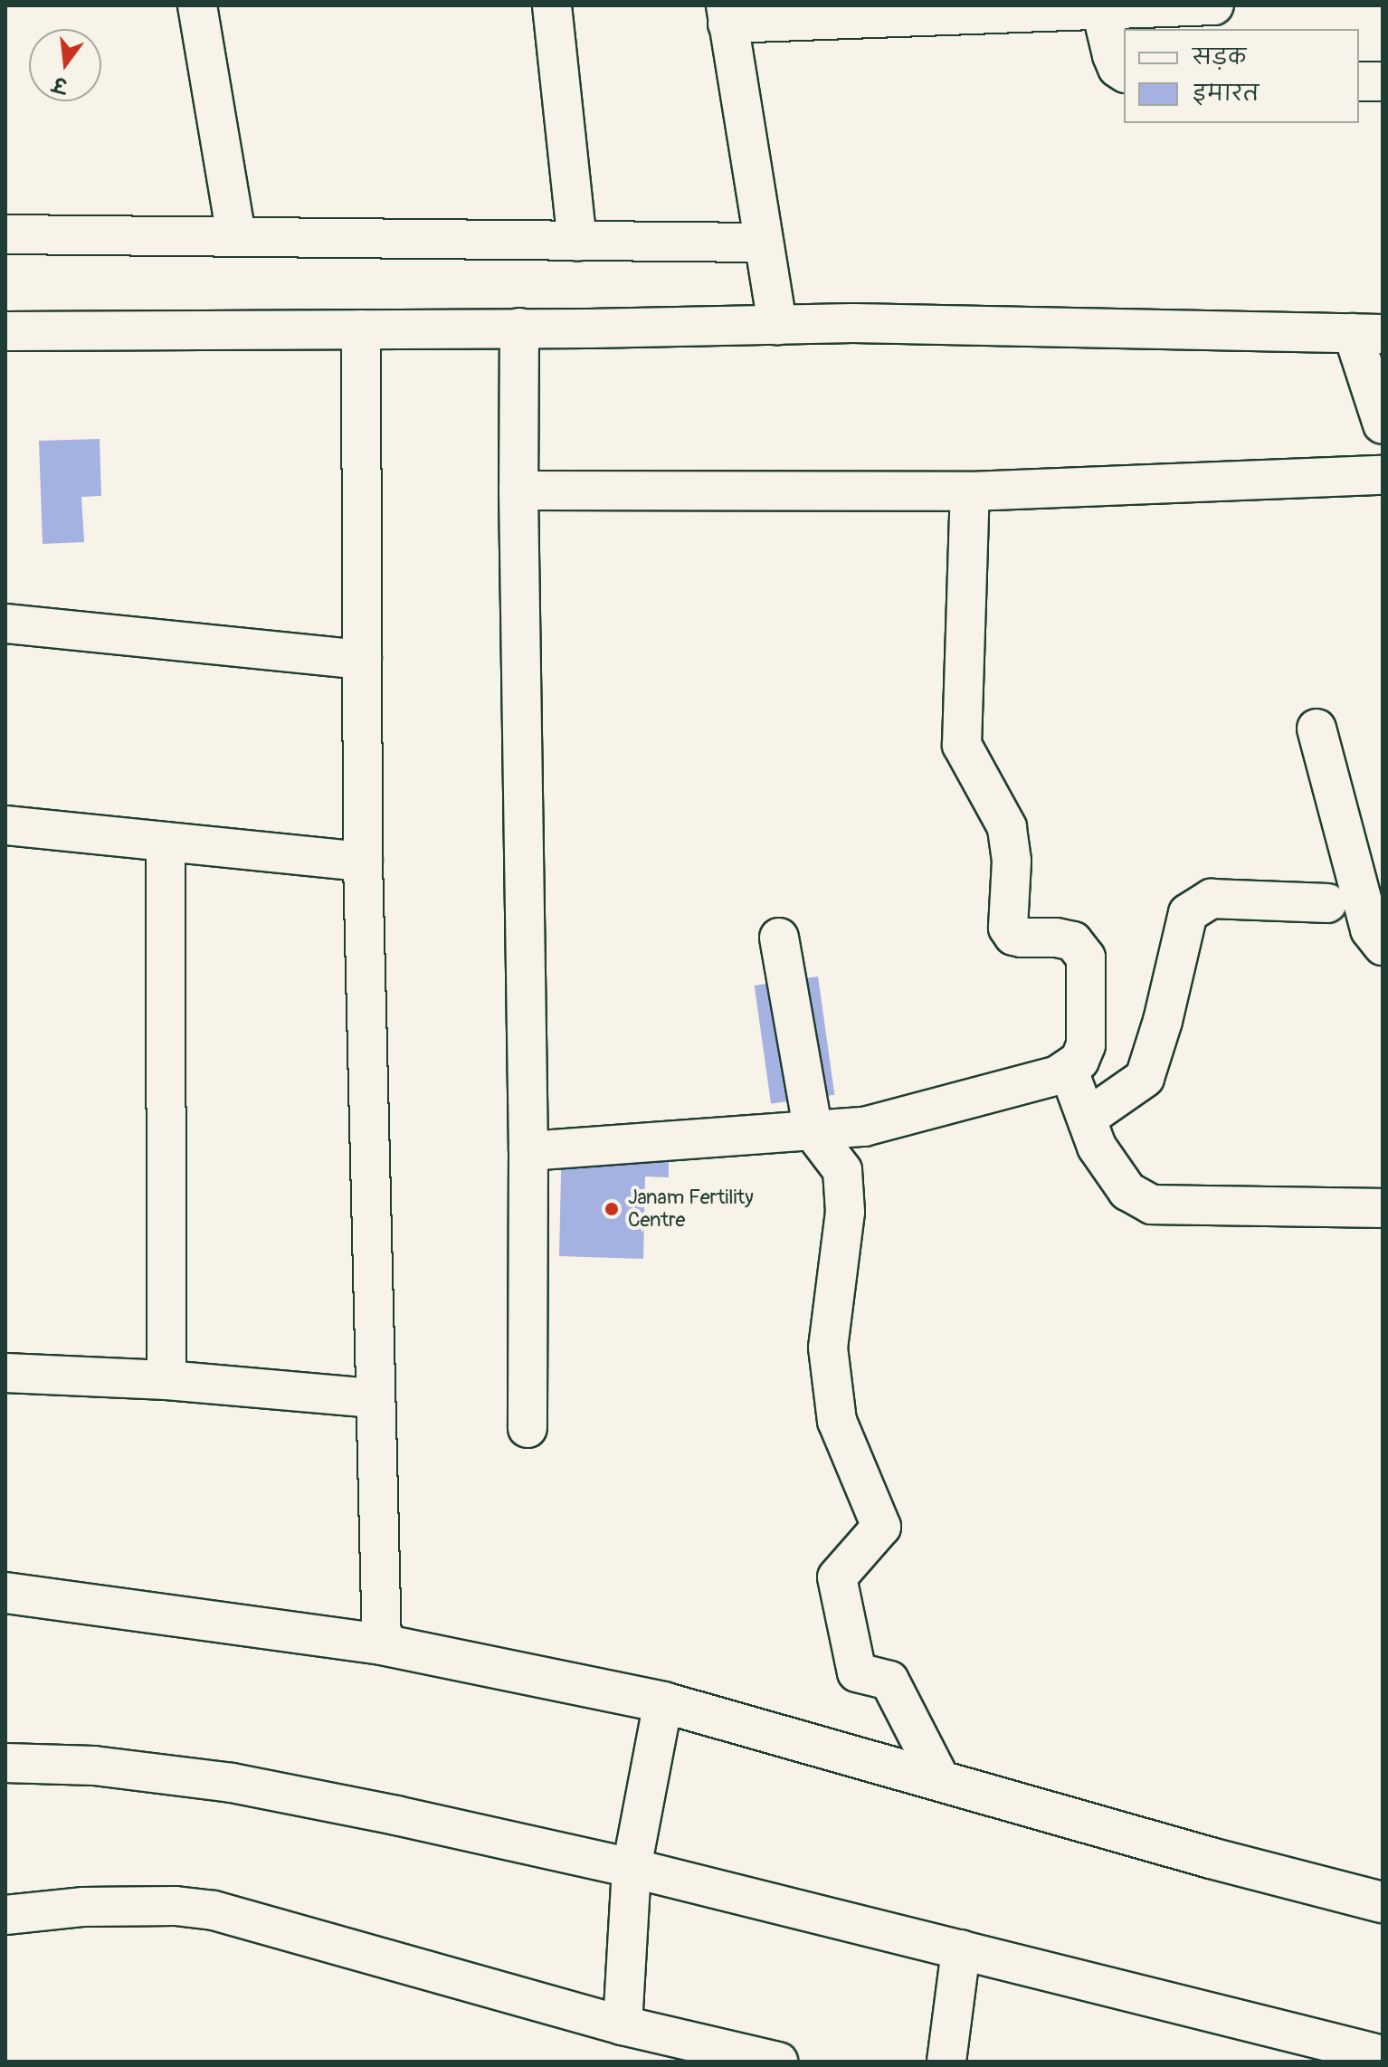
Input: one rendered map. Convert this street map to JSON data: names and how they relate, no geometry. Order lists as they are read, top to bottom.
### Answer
{
  "places": ["Janam Fertility Centre"],
  "legend": ["सड़क", "इमारत"],
  "north": "bottom"
}
